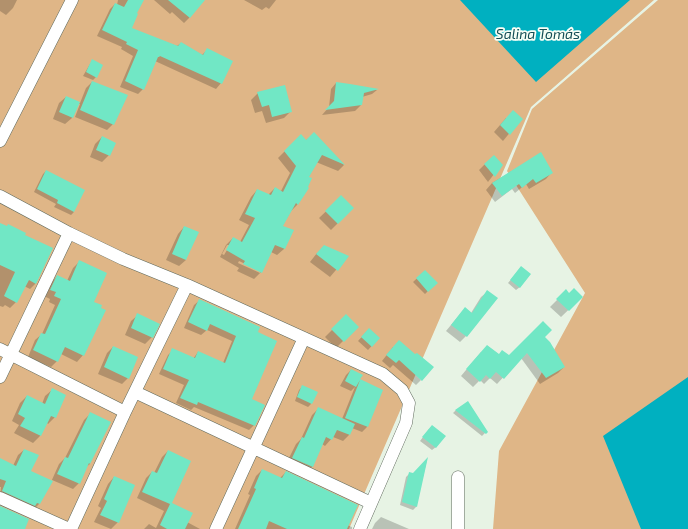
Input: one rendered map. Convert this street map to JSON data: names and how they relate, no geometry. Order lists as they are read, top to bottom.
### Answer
{
  "water": ["Salina Tomás"]
}
